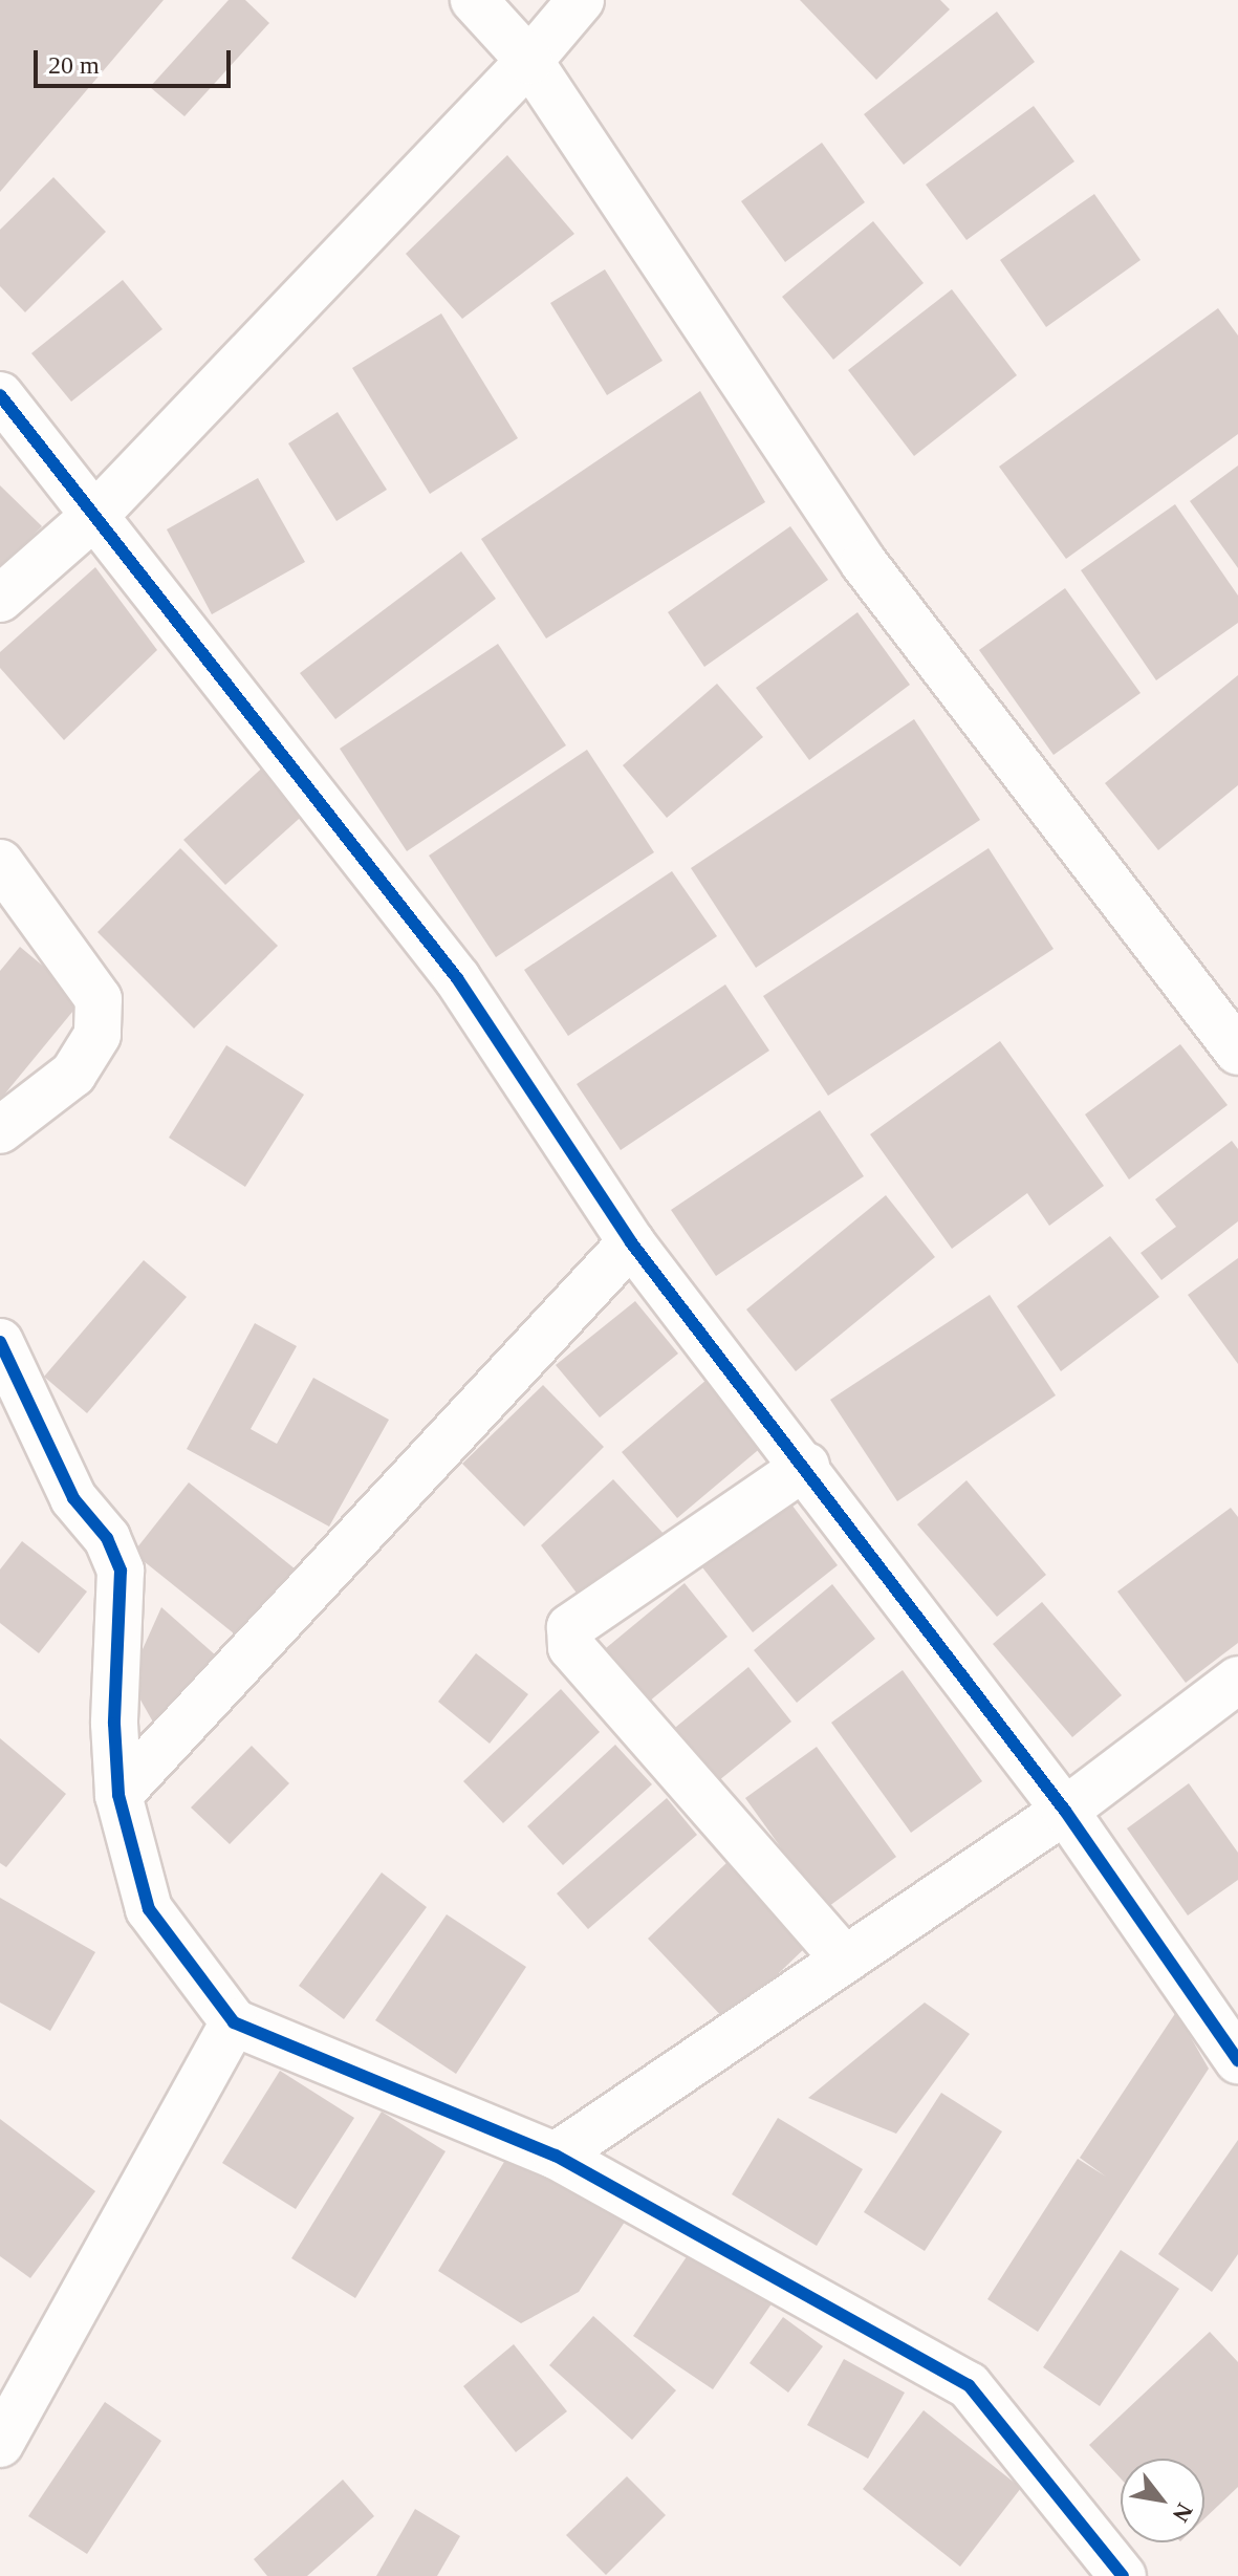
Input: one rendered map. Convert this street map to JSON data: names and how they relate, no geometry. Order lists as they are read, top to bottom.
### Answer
{
  "scale_bar": "20 m",
  "north": "bottom right"
}
